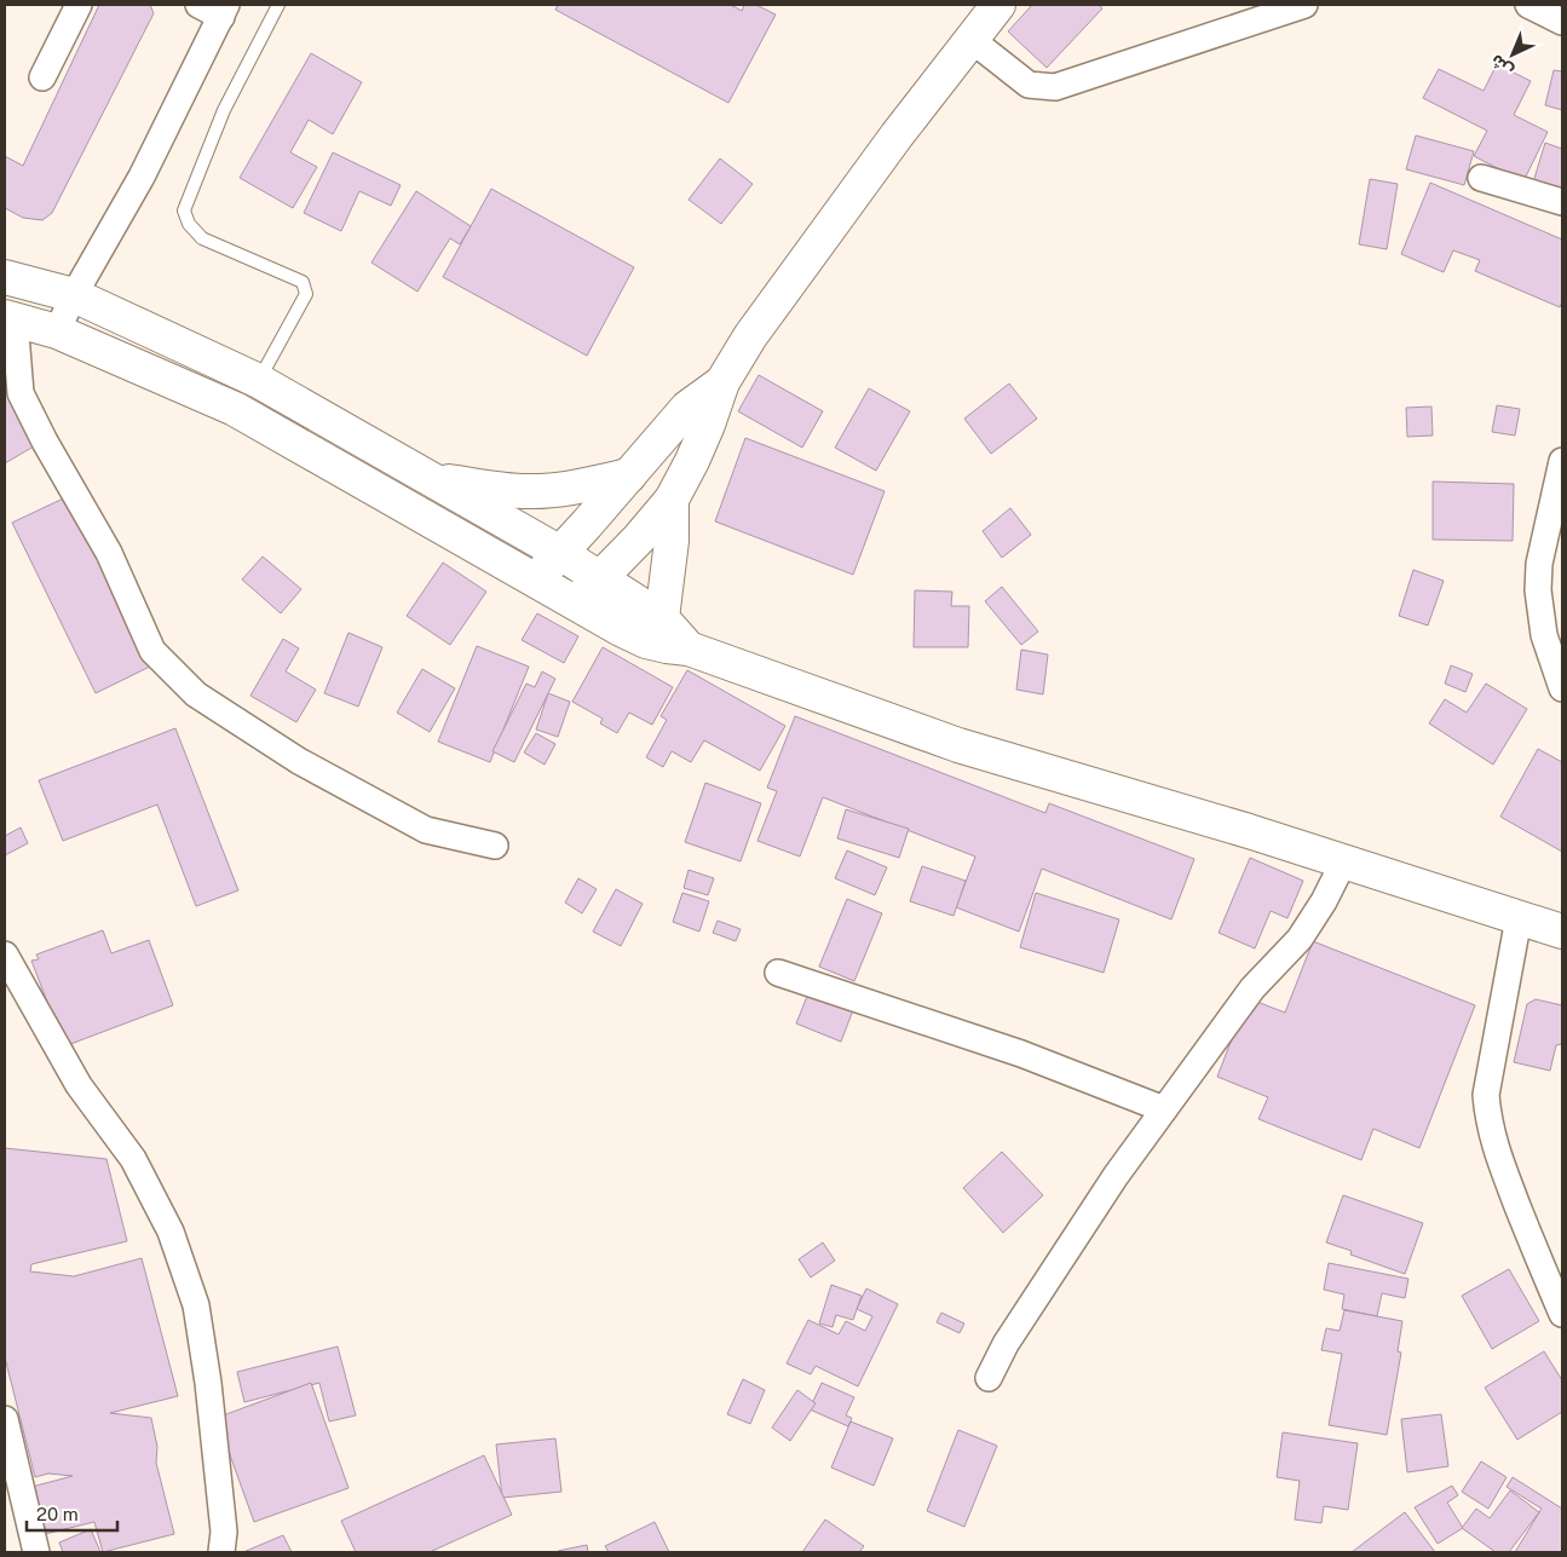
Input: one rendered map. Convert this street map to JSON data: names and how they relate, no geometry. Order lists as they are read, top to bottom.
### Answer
{
  "scale_bar": "20 m",
  "north": "bottom left"
}
